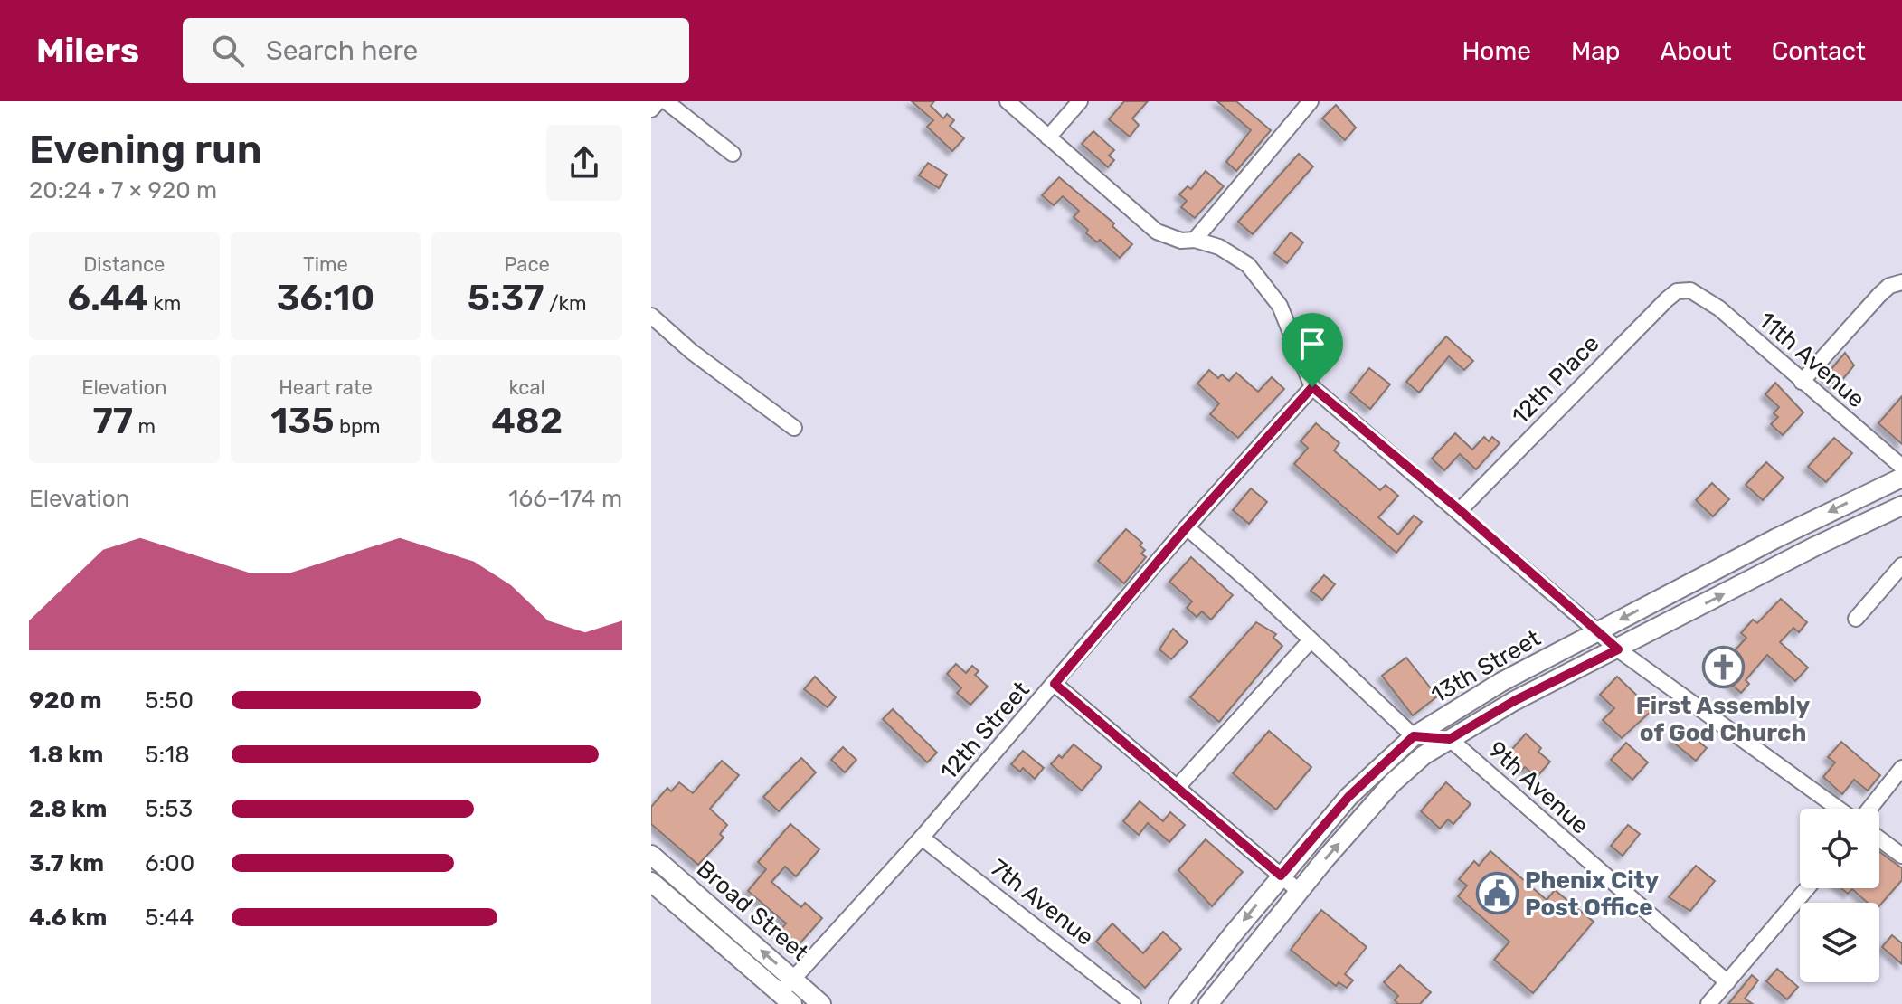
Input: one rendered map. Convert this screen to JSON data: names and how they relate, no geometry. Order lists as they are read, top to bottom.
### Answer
{
  "streets": {
    "main road": ["13th Street", "Broad Street"],
    "street": [
      "11th Avenue",
      "12th Place",
      "12th Street",
      "9th Avenue",
      "7th Avenue"
    ]
  },
  "crossings": [
    ["11th Avenue", "12th Place"],
    ["13th Street", "9th Avenue"],
    ["12th Street", "7th Avenue"],
    ["12th Street", "Broad Street"]
  ],
  "places": {
    "church": ["First Assembly of God Church"],
    "public building": ["Phenix City Post Office"]
  },
  "page": {
    "header": "Milers",
    "search": "Search here",
    "nav": [
      "Home",
      "Map",
      "About",
      "Contact"
    ],
    "heading": ["Evening run", "20:24 · 7 × 920 m"],
    "stats": [
      ["Distance", "6.44 km"],
      ["Time", "36:10"],
      ["Pace", "5:37 /km"],
      ["Elevation", "77 m"],
      ["Heart rate", "135 bpm"],
      ["kcal", "482"]
    ],
    "chart": ["Elevation", "166–174 m"],
    "list": [
      {
        "name": "920 m",
        "note": "5:50"
      },
      {
        "name": "1.8 km",
        "note": "5:18"
      },
      {
        "name": "2.8 km",
        "note": "5:53"
      },
      {
        "name": "3.7 km",
        "note": "6:00"
      },
      {
        "name": "4.6 km",
        "note": "5:44"
      }
    ]
  }
}
